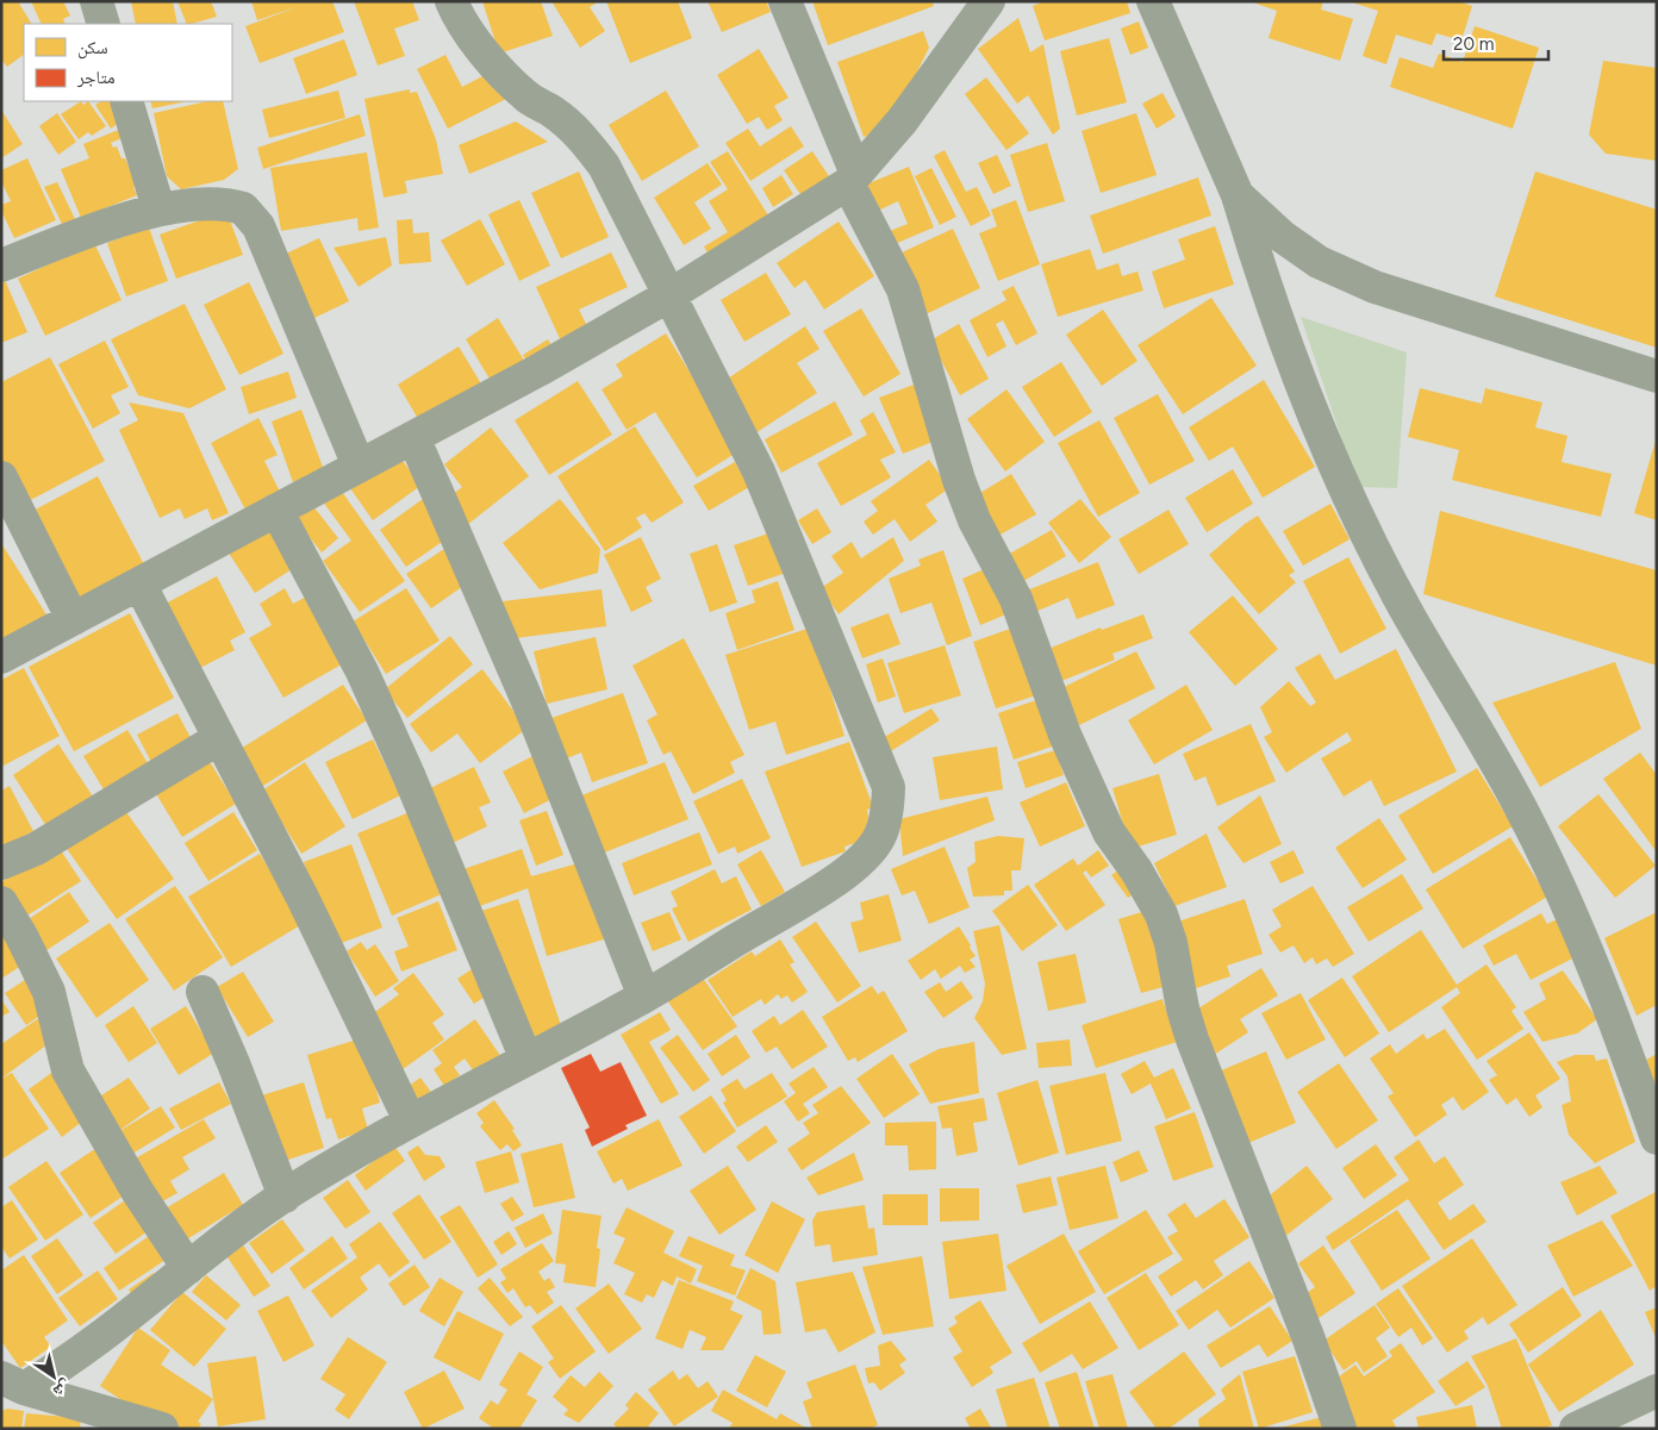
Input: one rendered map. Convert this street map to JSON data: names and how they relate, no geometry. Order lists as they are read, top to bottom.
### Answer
{
  "legend": ["سكن", "متاجر"],
  "scale_bar": "20 m",
  "north": "bottom right"
}
